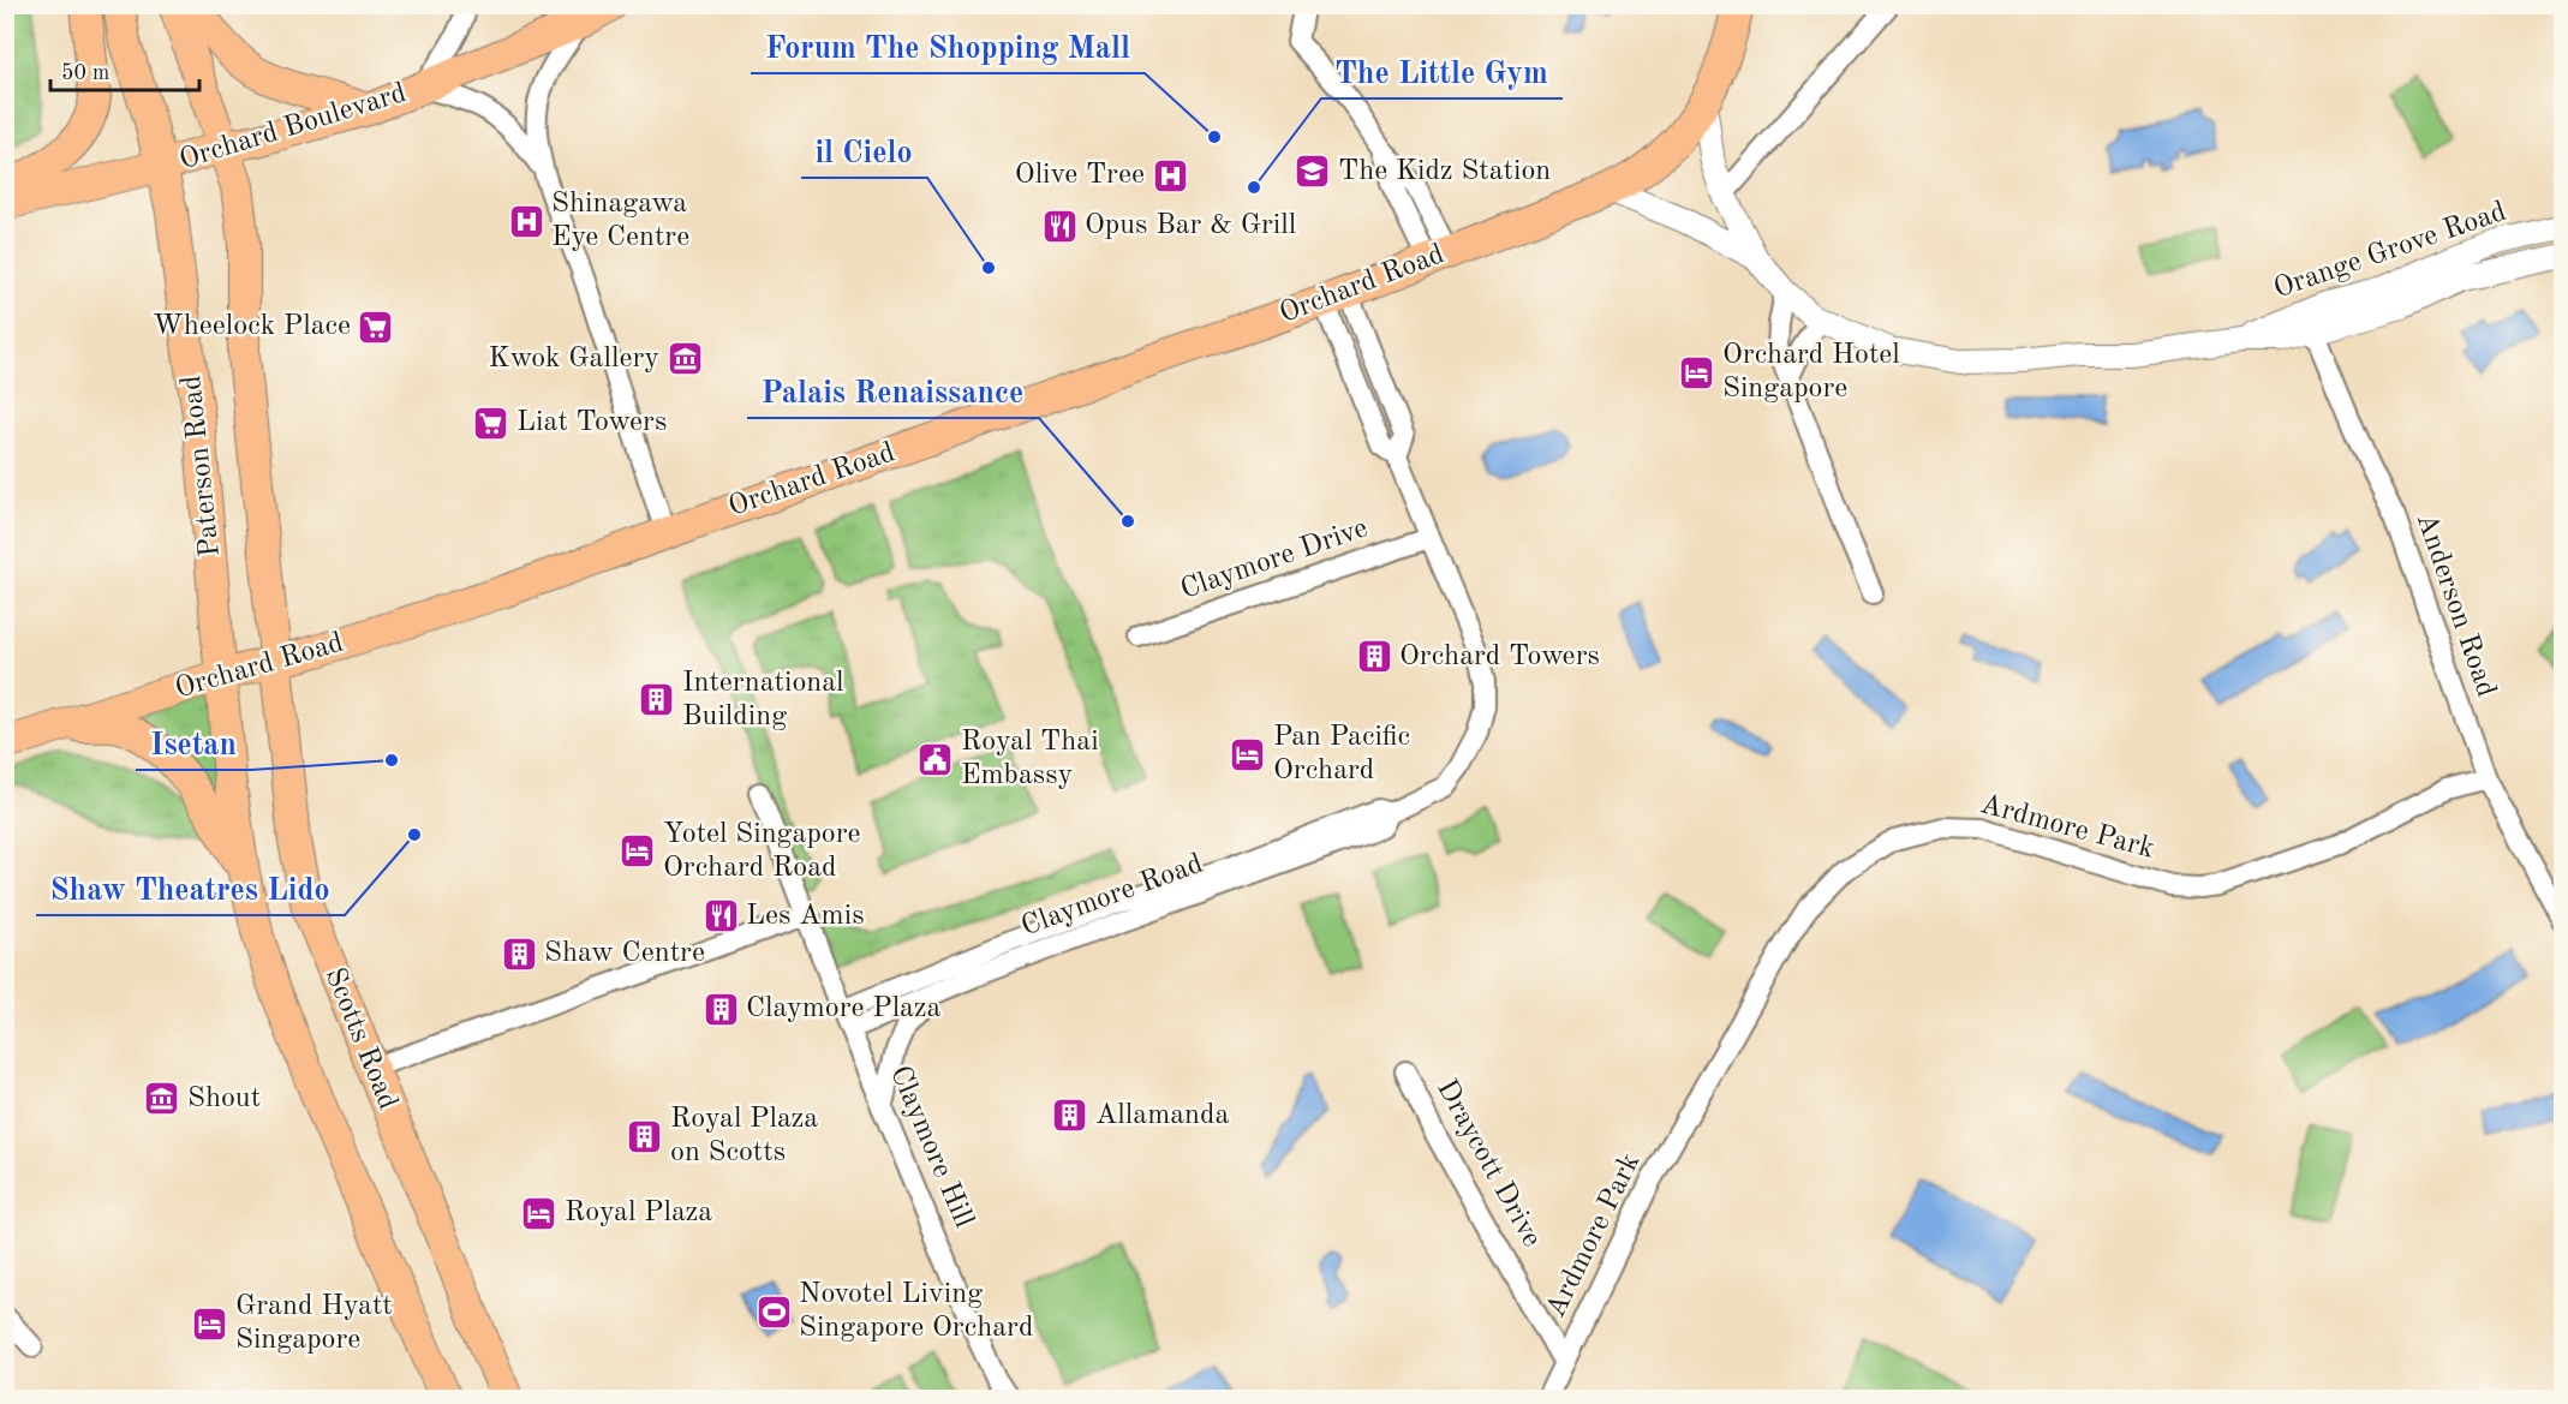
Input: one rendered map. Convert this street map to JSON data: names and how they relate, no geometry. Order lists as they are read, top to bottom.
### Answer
{
  "streets": {
    "main road": [
      "Orchard Boulevard",
      "Orchard Road",
      "Paterson Road",
      "Scotts Road"
    ],
    "street": [
      "Orange Grove Road",
      "Claymore Drive",
      "Anderson Road",
      "Ardmore Park",
      "Claymore Road",
      "Claymore Hill",
      "Draycott Drive"
    ]
  },
  "crossings": [
    ["Orchard Boulevard", "Paterson Road"],
    ["Orange Grove Road", "Orchard Road"],
    ["Orange Grove Road", "Anderson Road"],
    ["Orchard Road", "Paterson Road"],
    ["Orchard Road", "Claymore Road"],
    ["Orchard Road", "Scotts Road"],
    ["Paterson Road", "Scotts Road"],
    ["Claymore Drive", "Claymore Road"],
    ["Anderson Road", "Ardmore Park"],
    ["Ardmore Park", "Draycott Drive"],
    ["Claymore Road", "Claymore Hill"]
  ],
  "places": {
    "other": [
      "Forum The Shopping Mall",
      "The Little Gym",
      "il Cielo",
      "Palais Renaissance",
      "Isetan",
      "Shaw Theatres Lido"
    ],
    "school or university": ["The Kidz Station"],
    "hospital": ["Olive Tree", "Shinagawa Eye Centre"],
    "restaurant": ["Opus Bar & Grill", "Les Amis"],
    "supermarket": ["Wheelock Place", "Liat Towers"],
    "museum": ["Kwok Gallery", "Shout"],
    "hotel": [
      "Orchard Hotel Singapore",
      "Pan Pacific Orchard",
      "Yotel Singapore Orchard Road",
      "Royal Plaza",
      "Grand Hyatt Singapore"
    ],
    "building": [
      "Orchard Towers",
      "International Building",
      "Shaw Centre",
      "Claymore Plaza",
      "Allamanda",
      "Royal Plaza on Scotts"
    ],
    "public building": ["Royal Thai Embassy"],
    "sports": ["Novotel Living Singapore Orchard"]
  },
  "scale_bar": "50 m"
}
